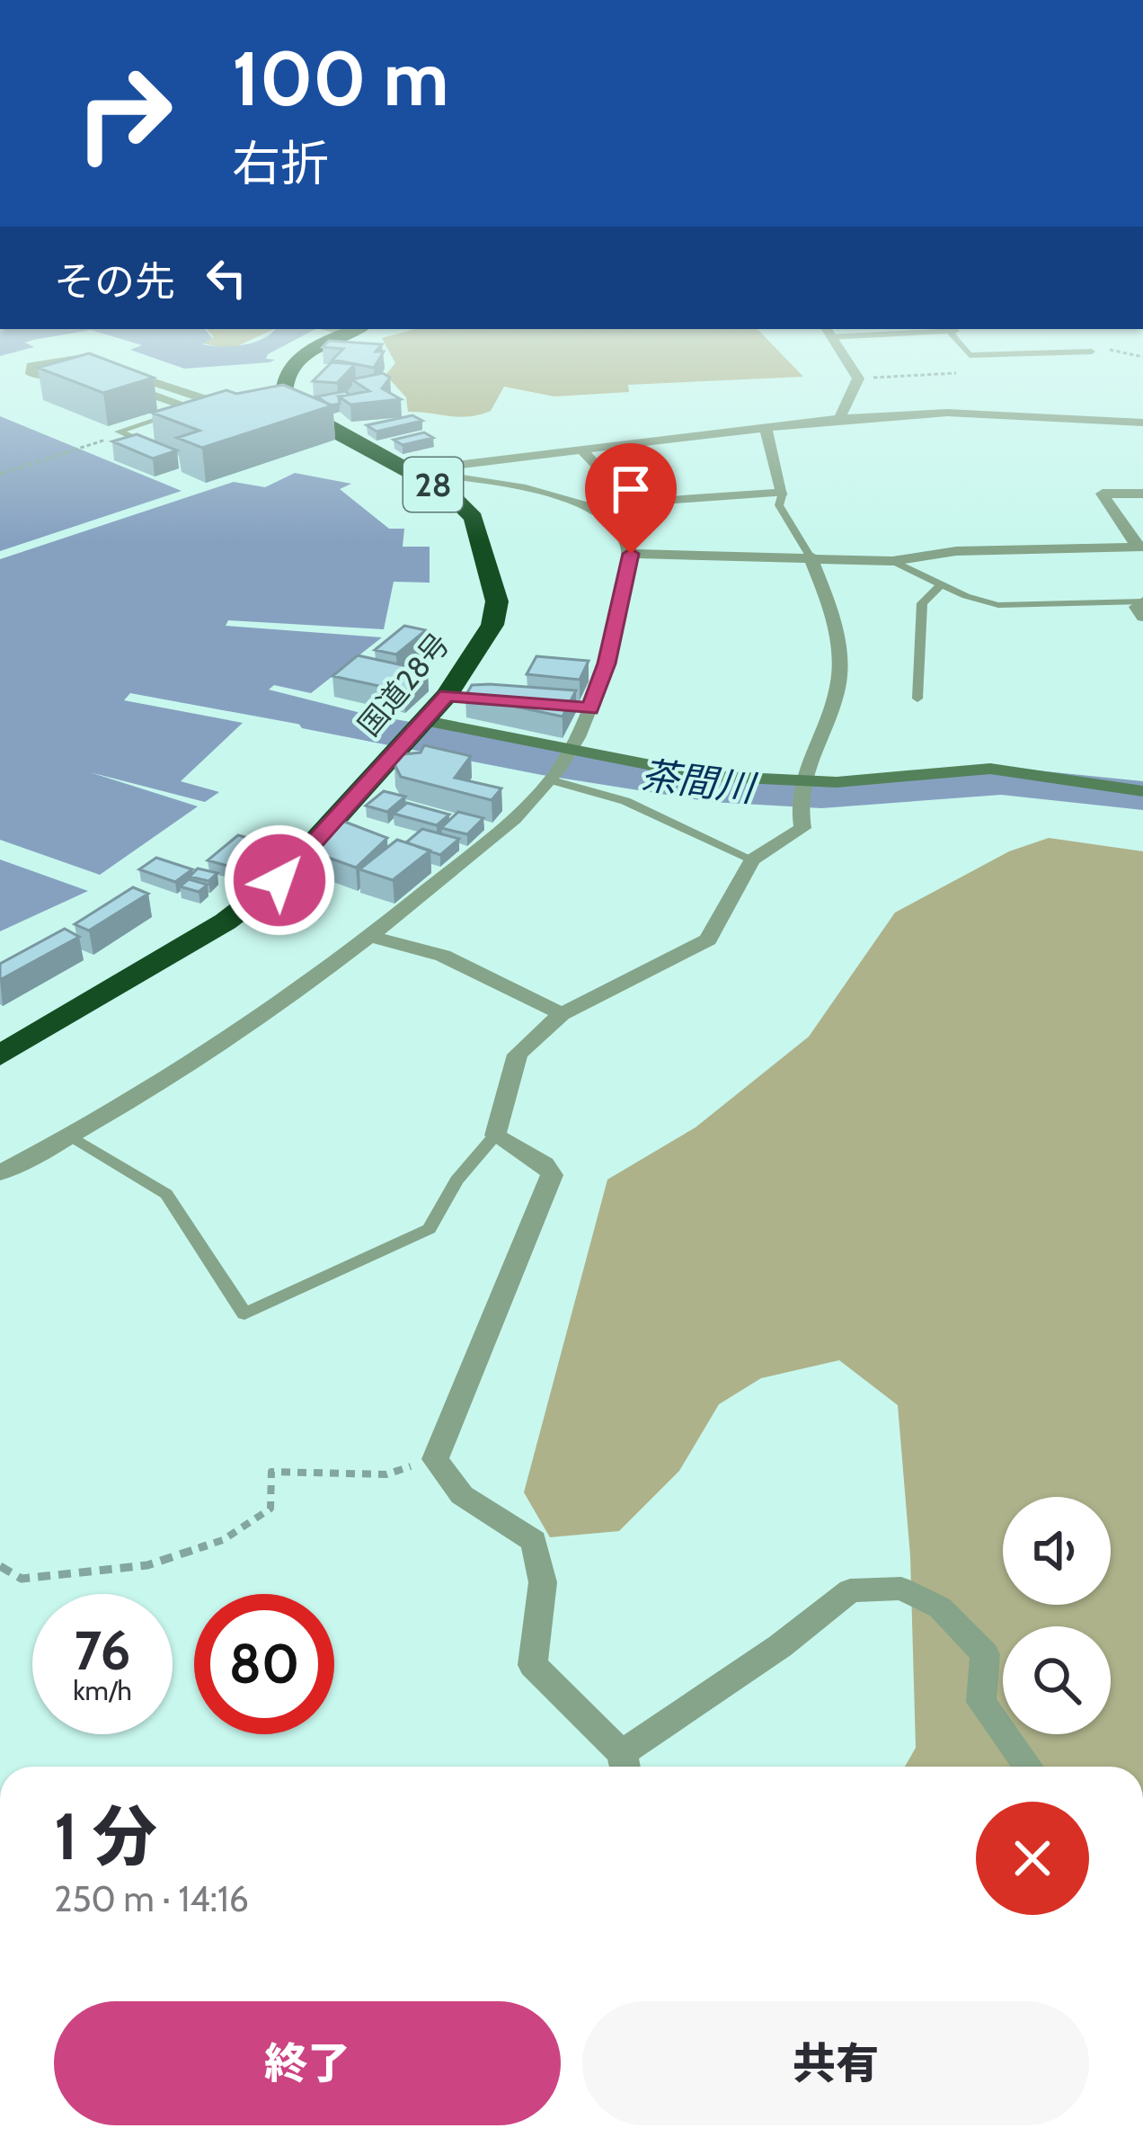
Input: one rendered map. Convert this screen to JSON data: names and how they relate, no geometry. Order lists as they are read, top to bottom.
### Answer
{
  "streets": {
    "highway": ["28", "国道28号"]
  },
  "water": ["茶間川"],
  "page": {
    "turn": ["100 m", "右折"],
    "then": "その先",
    "speed": "76 km/h",
    "limit": "80",
    "heading": ["1 分", "250 m · 14:16"],
    "buttons": ["終了", "共有"]
  }
}
